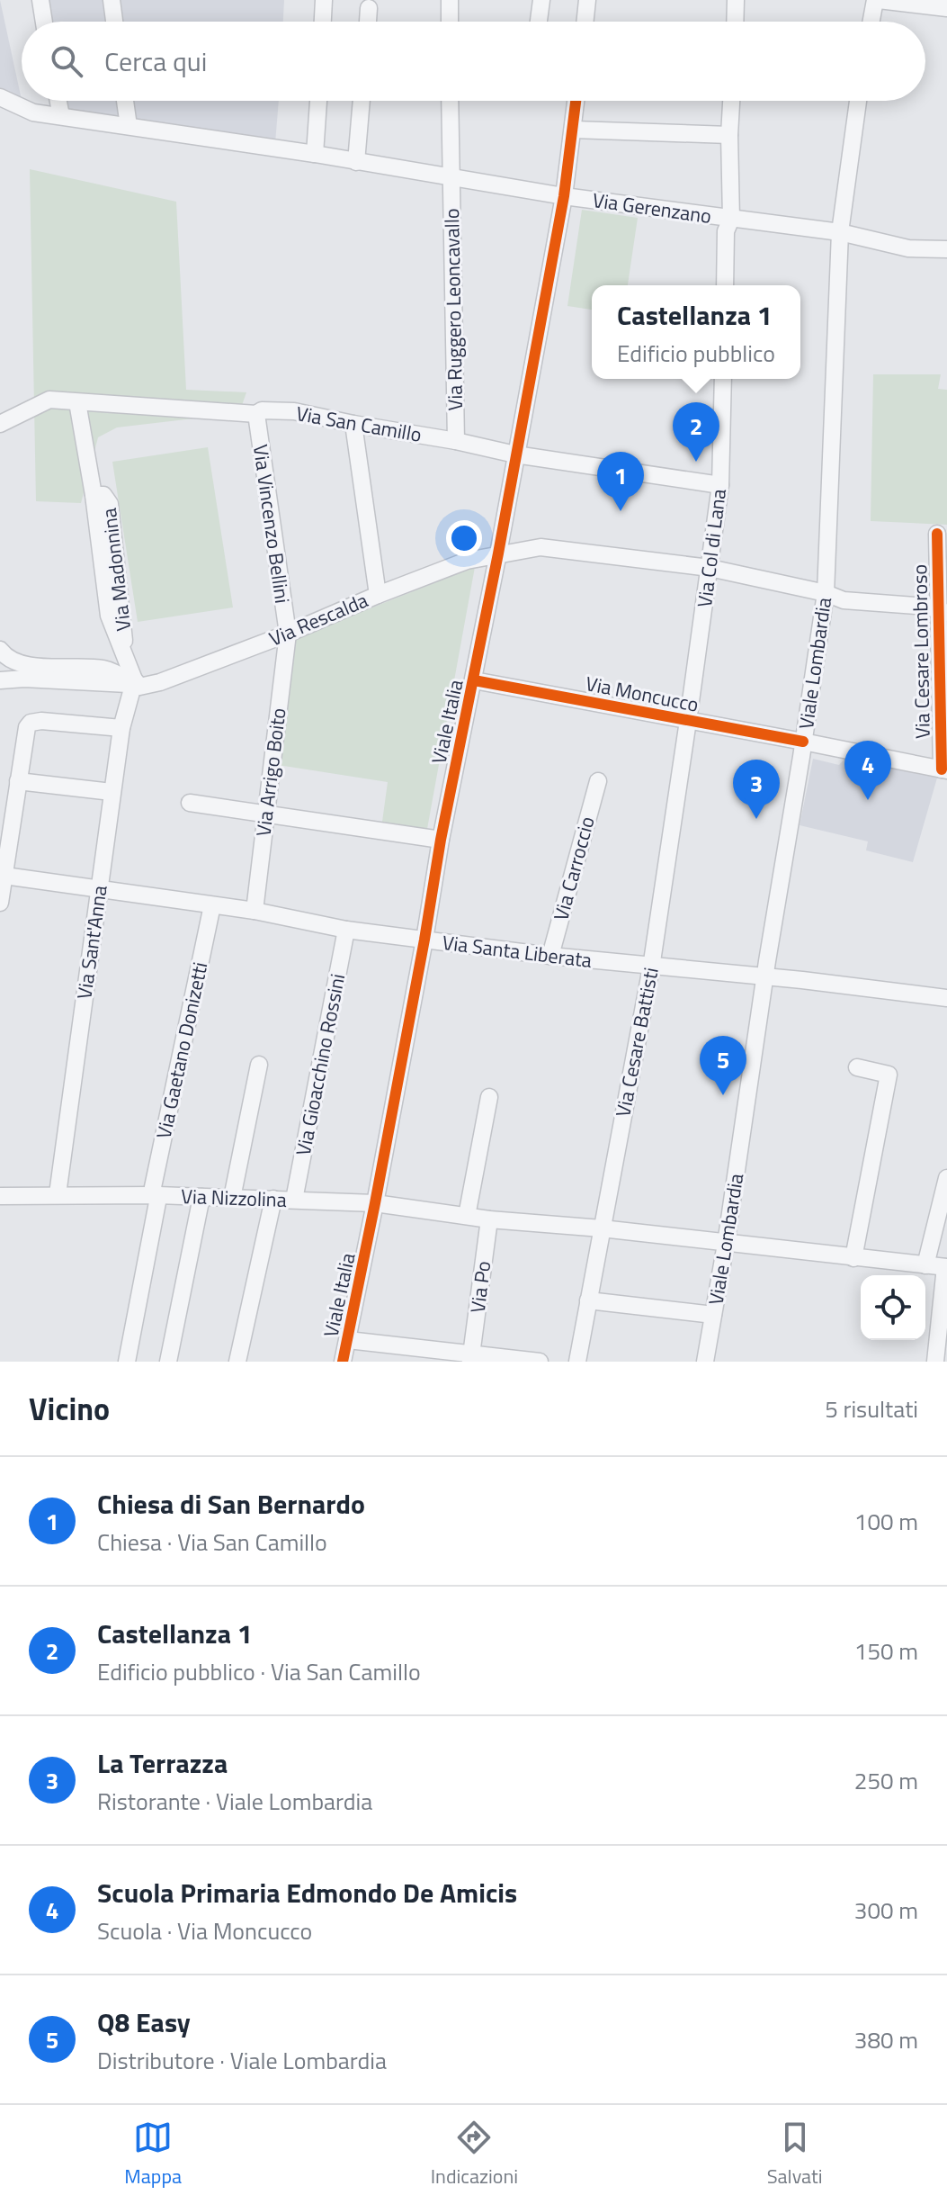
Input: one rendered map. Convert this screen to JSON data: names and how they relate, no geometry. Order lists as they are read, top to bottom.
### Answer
{
  "streets": {
    "street": [
      "Via Gerenzano",
      "Via Ruggero Leoncavallo",
      "Via San Camillo",
      "Via Vincenzo Bellini",
      "Via Col di Lana",
      "Via Madonnina",
      "Via Rescalda",
      "Via Cesare Lombroso",
      "Viale Lombardia",
      "Via Moncucco",
      "Viale Italia",
      "Via Arrigo Boito",
      "Via Carroccio",
      "Via Sant'Anna",
      "Via Santa Liberata",
      "Via Cesare Battisti",
      "Via Gaetano Donizetti",
      "Via Gioacchino Rossini",
      "Via Nizzolina",
      "Via Po"
    ]
  },
  "crossings": [
    ["Via Gerenzano", "Via Ruggero Leoncavallo"],
    ["Via Gerenzano", "Viale Lombardia"],
    ["Via Gerenzano", "Viale Italia"],
    ["Via Ruggero Leoncavallo", "Via San Camillo"],
    ["Via San Camillo", "Via Vincenzo Bellini"],
    ["Via San Camillo", "Via Col di Lana"],
    ["Via San Camillo", "Via Madonnina"],
    ["Via San Camillo", "Viale Italia"],
    ["Via Vincenzo Bellini", "Via Rescalda"],
    ["Via Vincenzo Bellini", "Via Arrigo Boito"],
    ["Via Col di Lana", "Via Rescalda"],
    ["Via Col di Lana", "Via Moncucco"],
    ["Via Col di Lana", "Via Cesare Battisti"],
    ["Via Madonnina", "Via Rescalda"],
    ["Via Madonnina", "Via Sant'Anna"],
    ["Via Rescalda", "Via Cesare Lombroso"],
    ["Via Rescalda", "Viale Lombardia"],
    ["Via Rescalda", "Viale Italia"],
    ["Via Rescalda", "Via Arrigo Boito"],
    ["Via Rescalda", "Via Sant'Anna"],
    ["Via Cesare Lombroso", "Via Moncucco"],
    ["Viale Lombardia", "Via Moncucco"],
    ["Viale Lombardia", "Via Santa Liberata"],
    ["Viale Lombardia", "Via Nizzolina"],
    ["Via Moncucco", "Viale Italia"],
    ["Via Moncucco", "Via Cesare Battisti"],
    ["Viale Italia", "Via Santa Liberata"],
    ["Viale Italia", "Via Nizzolina"],
    ["Via Arrigo Boito", "Via Santa Liberata"],
    ["Via Carroccio", "Via Santa Liberata"],
    ["Via Sant'Anna", "Via Santa Liberata"],
    ["Via Sant'Anna", "Via Nizzolina"],
    ["Via Santa Liberata", "Via Cesare Battisti"],
    ["Via Santa Liberata", "Via Gaetano Donizetti"],
    ["Via Santa Liberata", "Via Gioacchino Rossini"],
    ["Via Cesare Battisti", "Via Nizzolina"],
    ["Via Gaetano Donizetti", "Via Nizzolina"],
    ["Via Gioacchino Rossini", "Via Nizzolina"],
    ["Via Nizzolina", "Via Po"]
  ],
  "page": {
    "search": "Cerca qui",
    "popup": ["Castellanza 1", "Edificio pubblico"],
    "pins": [
      "2",
      "1",
      "4",
      "3",
      "5"
    ],
    "heading": ["Vicino", "5 risultati"],
    "list": [
      {
        "mark": "1",
        "name": "Chiesa di San Bernardo",
        "note": "Chiesa · Via San Camillo",
        "value": "100 m"
      },
      {
        "mark": "2",
        "name": "Castellanza 1",
        "note": "Edificio pubblico · Via San Camillo",
        "value": "150 m"
      },
      {
        "mark": "3",
        "name": "La Terrazza",
        "note": "Ristorante · Viale Lombardia",
        "value": "250 m"
      },
      {
        "mark": "4",
        "name": "Scuola Primaria Edmondo De Amicis",
        "note": "Scuola · Via Moncucco",
        "value": "300 m"
      },
      {
        "mark": "5",
        "name": "Q8 Easy",
        "note": "Distributore · Viale Lombardia",
        "value": "380 m"
      }
    ],
    "nav": ["Mappa", "Indicazioni", "Salvati"]
  }
}
